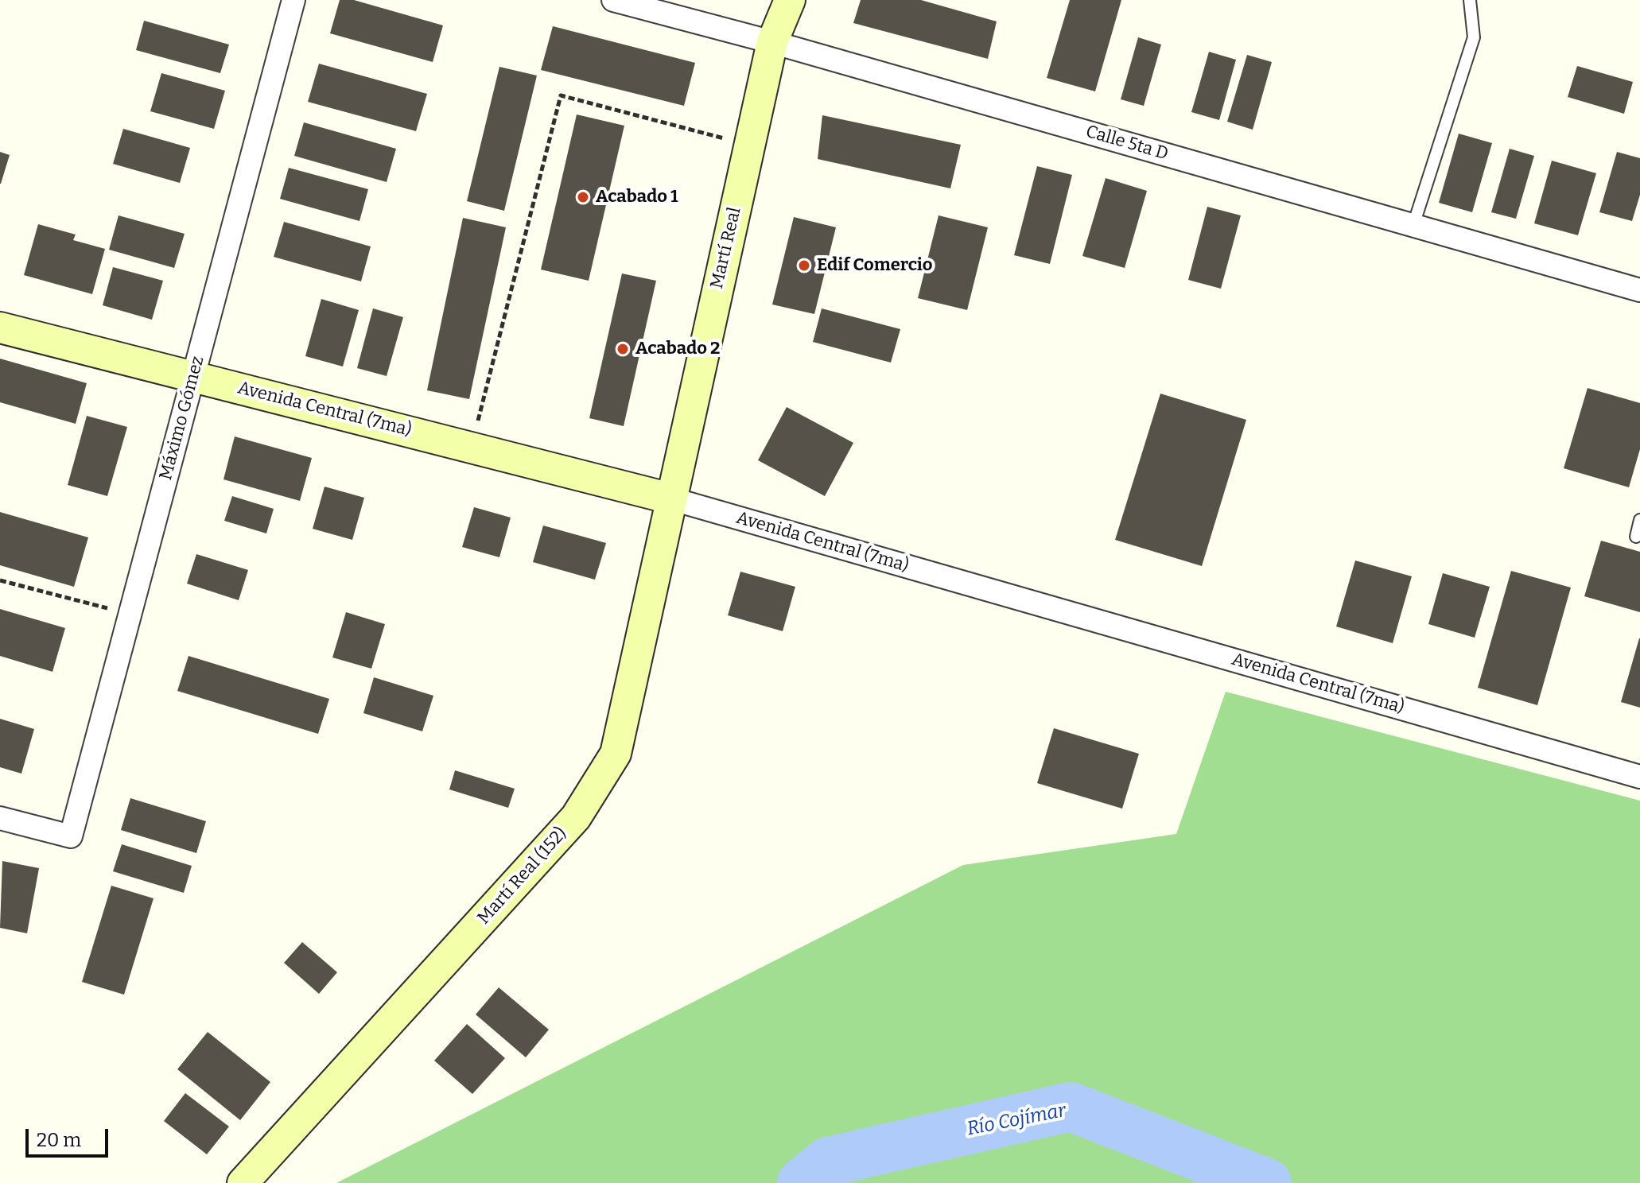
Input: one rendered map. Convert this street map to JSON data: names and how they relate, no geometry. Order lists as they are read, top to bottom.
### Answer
{
  "streets": {
    "main road": ["Martí Real", "Avenida Central (7ma)", "Martí Real (152)"],
    "street": ["Calle 5ta D", "Máximo Gómez"]
  },
  "crossings": [
    ["Calle 5ta D", "Martí Real"],
    ["Martí Real", "Avenida Central (7ma)"],
    ["Martí Real", "Martí Real (152)"],
    ["Avenida Central (7ma)", "Máximo Gómez"],
    ["Avenida Central (7ma)", "Martí Real (152)"]
  ],
  "water": ["Río Cojímar"],
  "places": ["Acabado 1", "Edif Comercio", "Acabado 2"],
  "scale_bar": "20 m"
}
